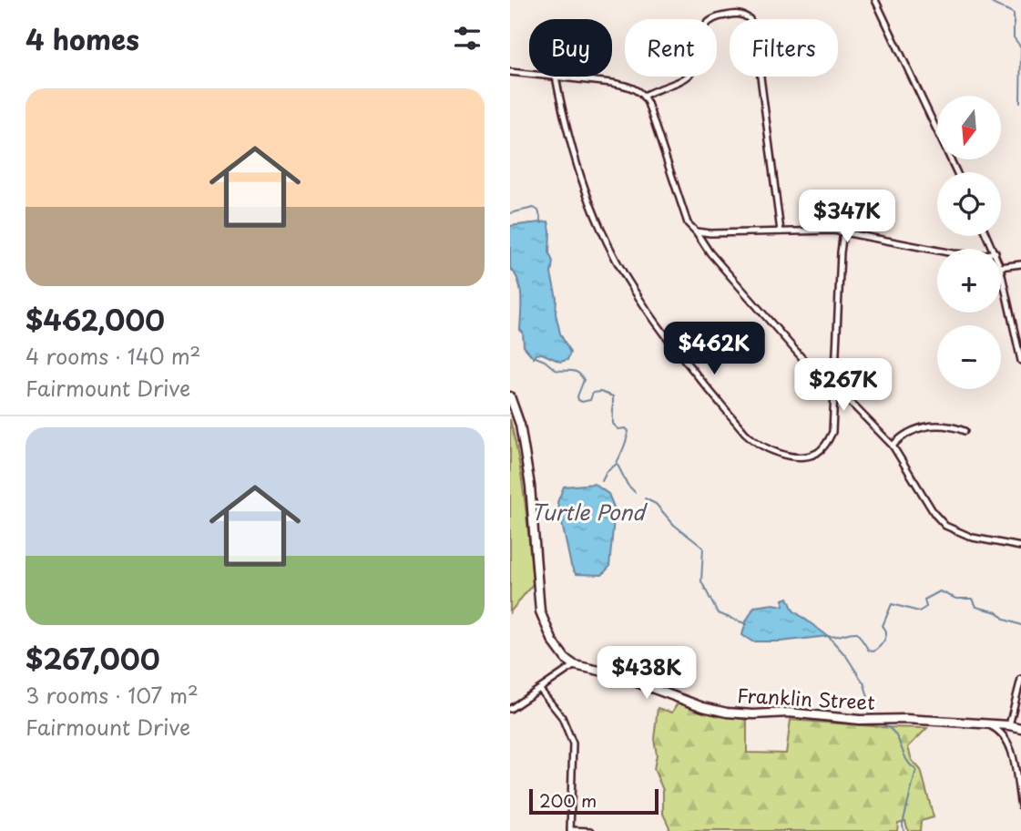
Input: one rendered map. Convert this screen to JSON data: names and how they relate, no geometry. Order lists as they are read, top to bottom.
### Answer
{
  "streets": {
    "main road": ["Franklin Street"]
  },
  "water": ["Turtle Pond"],
  "scale_bar": "200 m",
  "north": "bottom",
  "page": {
    "heading": "4 homes",
    "chip": ["Buy", "Rent", "Filters"],
    "list": [
      {
        "name": "$462,000",
        "note": "4 rooms · 140 m² · Fairmount Drive"
      },
      {
        "name": "$267,000",
        "note": "3 rooms · 107 m² · Fairmount Drive"
      }
    ],
    "map_buttons": ["+", "−"],
    "price": [
      "$347K",
      "$462K",
      "$267K",
      "$438K"
    ],
    "scale": "200 m"
  }
}
